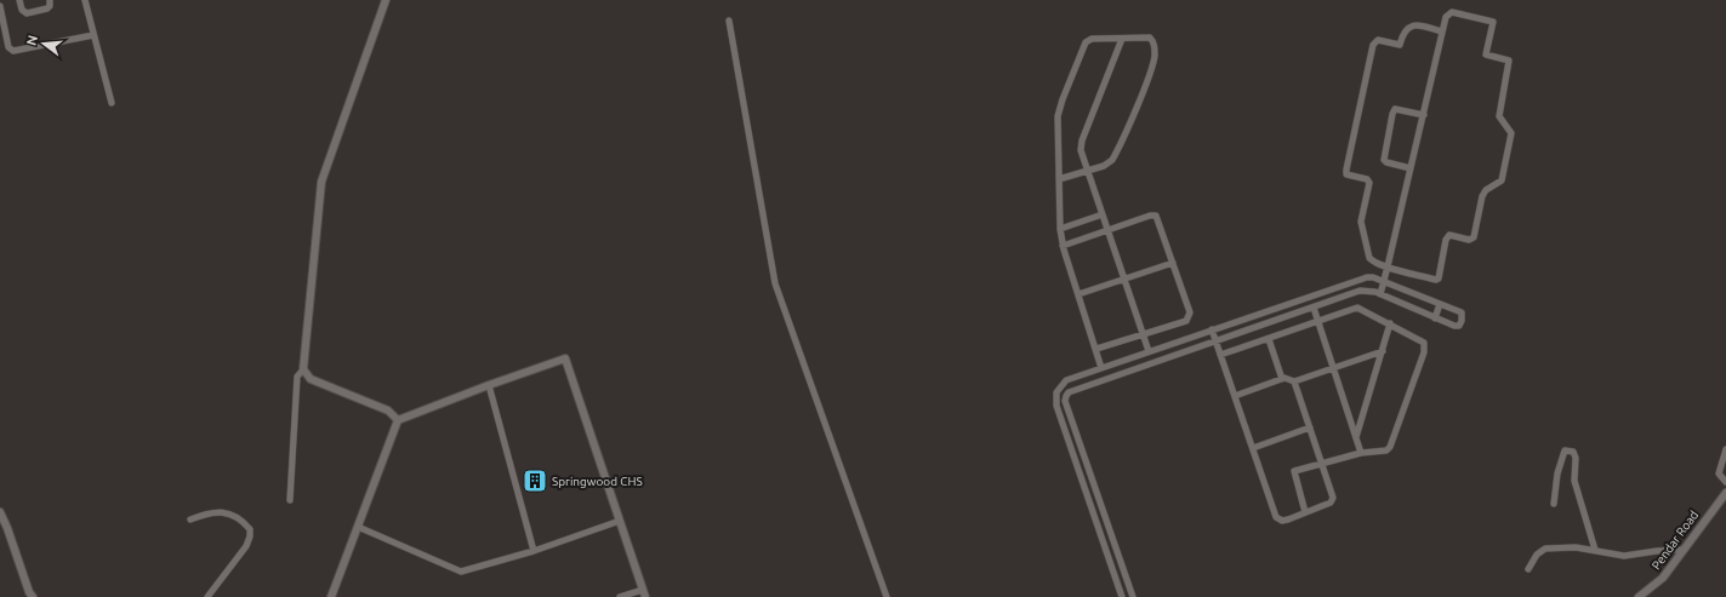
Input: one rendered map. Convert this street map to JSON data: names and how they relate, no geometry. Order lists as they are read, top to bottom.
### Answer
{
  "streets": {
    "street": ["Pendar Road"]
  },
  "places": {
    "building": ["Springwood CHS"]
  },
  "north": "left"
}
